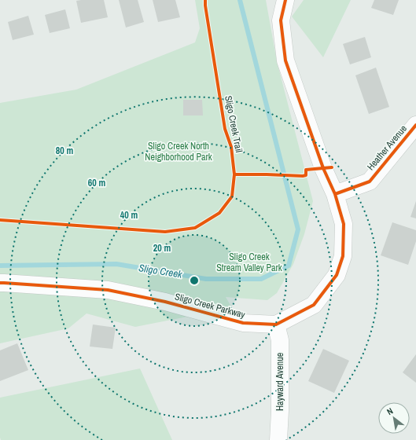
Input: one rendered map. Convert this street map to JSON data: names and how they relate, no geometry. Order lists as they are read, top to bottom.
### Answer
{
  "streets": {
    "street": ["Heather Avenue", "Sligo Creek Parkway", "Hayward Avenue"],
    "cycle path": ["Sligo Creek Trail"]
  },
  "crossings": [
    ["Sligo Creek Parkway", "Hayward Avenue"]
  ],
  "water": ["Sligo Creek"],
  "parks": ["Sligo Creek North Neighborhood Park", "Sligo Creek Stream Valley Park"],
  "north": "top left",
  "rings": [
    "80 m",
    "60 m",
    "40 m",
    "20 m"
  ]
}
